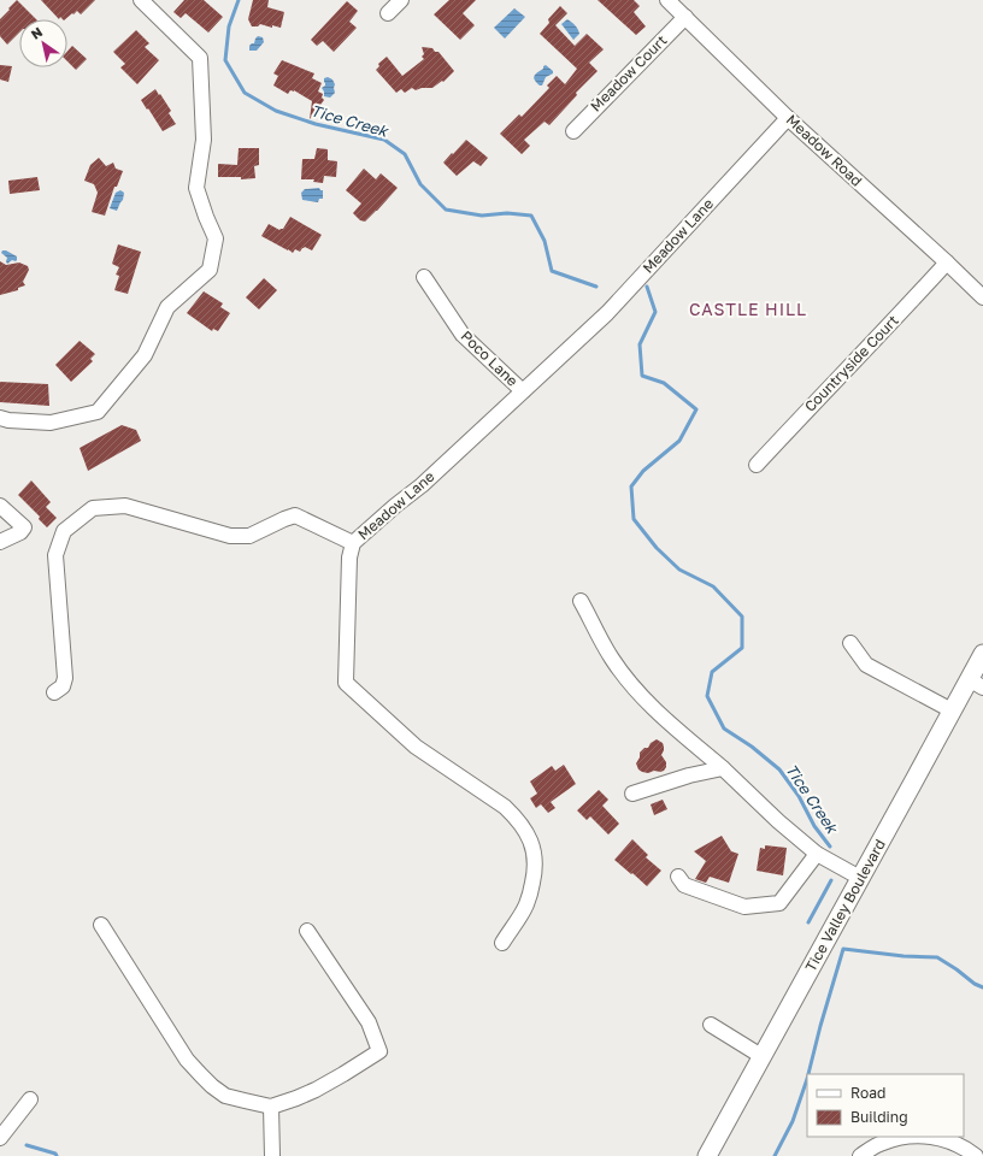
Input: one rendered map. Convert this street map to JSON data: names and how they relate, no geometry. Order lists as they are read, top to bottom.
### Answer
{
  "streets": {
    "street": [
      "Meadow Court",
      "Meadow Road",
      "Meadow Lane",
      "Poco Lane",
      "Countryside Court",
      "Tice Valley Boulevard"
    ]
  },
  "crossings": [
    ["Meadow Court", "Meadow Road"],
    ["Meadow Road", "Meadow Lane"],
    ["Meadow Road", "Countryside Court"],
    ["Meadow Lane", "Poco Lane"]
  ],
  "districts": ["CASTLE HILL"],
  "water": ["Tice Creek"],
  "legend": ["Road", "Building"],
  "north": "top left"
}
